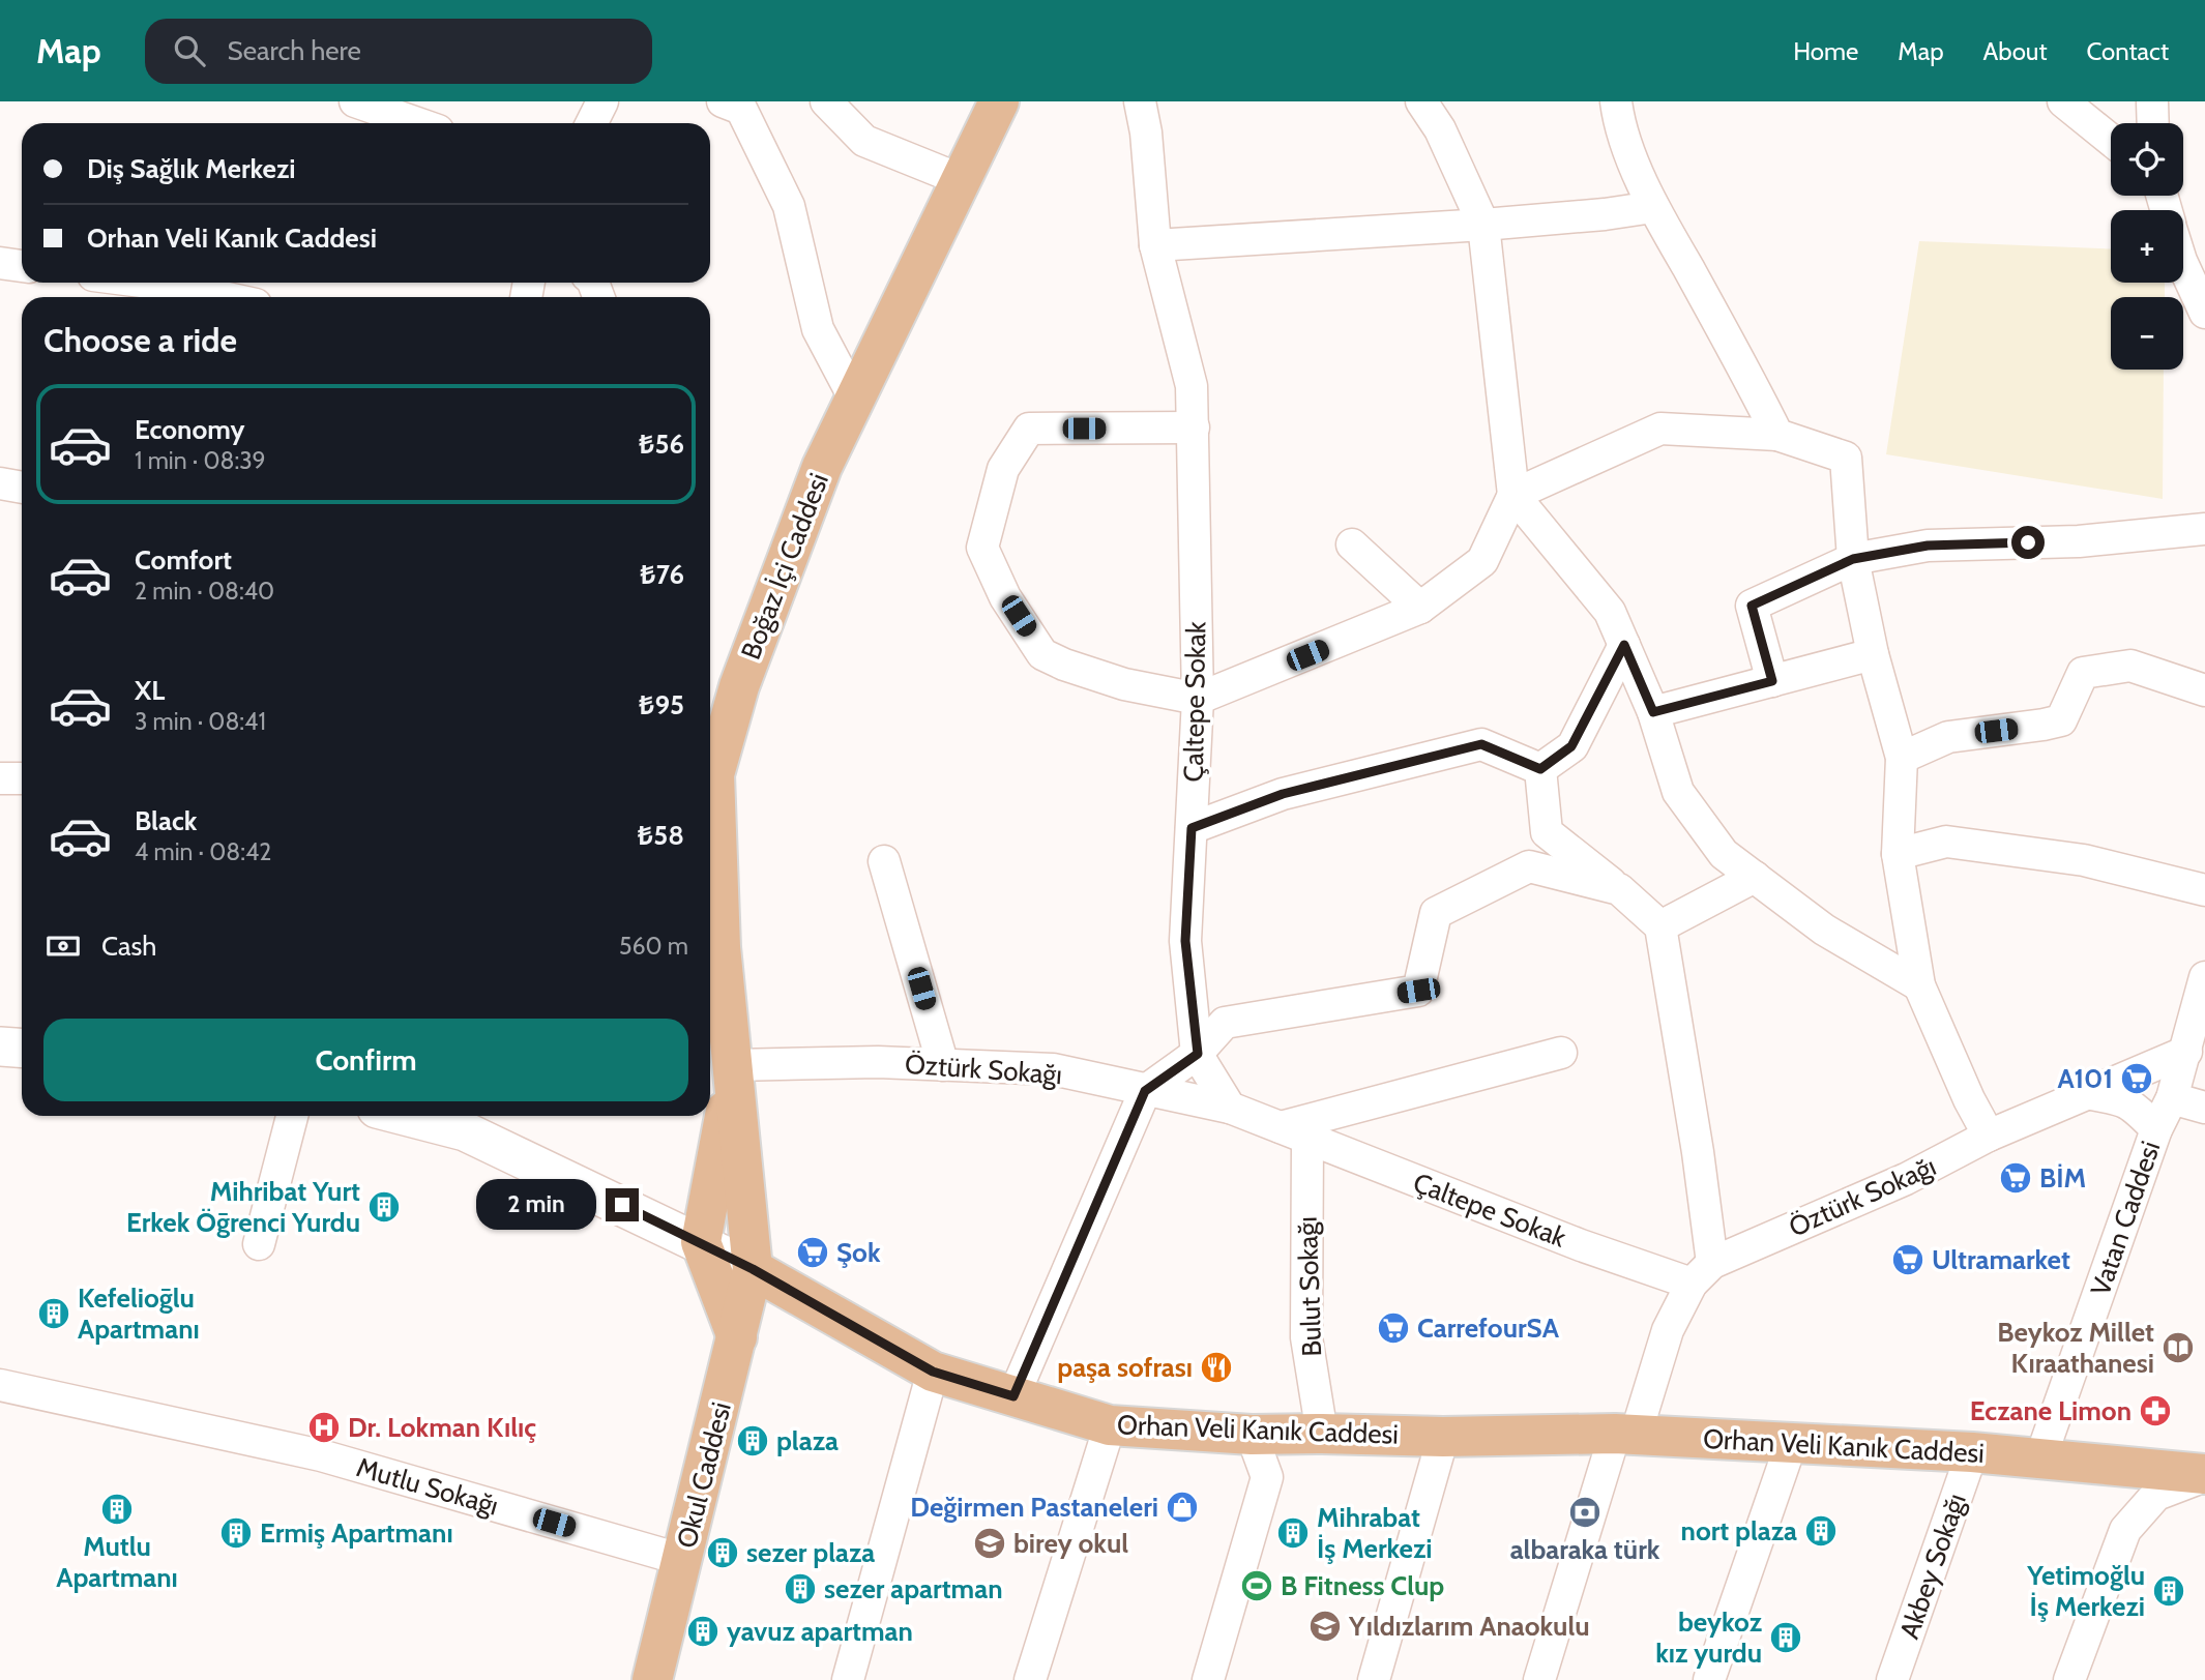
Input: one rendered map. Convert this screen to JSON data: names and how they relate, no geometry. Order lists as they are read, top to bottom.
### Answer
{
  "streets": {
    "main road": ["Boğaz İçi Caddesi", "Orhan Veli Kanık Caddesi", "Okul Caddesi"],
    "street": [
      "Çaltepe Sokak",
      "Öztürk Sokağı",
      "Vatan Caddesi",
      "Bulut Sokağı",
      "Mutlu Sokağı",
      "Akbey Sokağı"
    ]
  },
  "crossings": [
    ["Boğaz İçi Caddesi", "Öztürk Sokağı"],
    ["Boğaz İçi Caddesi", "Orhan Veli Kanık Caddesi"],
    ["Boğaz İçi Caddesi", "Okul Caddesi"],
    ["Çaltepe Sokak", "Öztürk Sokağı"],
    ["Çaltepe Sokak", "Bulut Sokağı"],
    ["Öztürk Sokağı", "Vatan Caddesi"],
    ["Vatan Caddesi", "Orhan Veli Kanık Caddesi"],
    ["Bulut Sokağı", "Orhan Veli Kanık Caddesi"],
    ["Orhan Veli Kanık Caddesi", "Okul Caddesi"],
    ["Orhan Veli Kanık Caddesi", "Akbey Sokağı"],
    ["Okul Caddesi", "Mutlu Sokağı"]
  ],
  "places": {
    "supermarket": [
      "A101",
      "BİM",
      "Şok",
      "Ultramarket",
      "CarrefourSA"
    ],
    "building": [
      "Mihribat Yurt Erkek Öḡrenci Yurdu",
      "Kefelioḡlu Apartmanı",
      "plaza",
      "Mutlu Apartmanı",
      "nort plaza",
      "Ermiş Apartmanı",
      "Mihrabat İş Merkezi",
      "sezer plaza",
      "sezer apartman",
      "Yetimoğlu İş Merkezi",
      "yavuz apartman",
      "beykoz kız yurdu"
    ],
    "library": ["Beykoz Millet Kıraathanesi"],
    "restaurant": ["paşa sofrası"],
    "pharmacy": ["Eczane Limon"],
    "hospital": ["Dr. Lokman Kılıç"],
    "shop": ["Değirmen Pastaneleri"],
    "bank": ["albaraka türk"],
    "school or university": ["birey okul", "Yıldızlarım Anaokulu"],
    "sports": ["B Fitness Clup"]
  },
  "page": {
    "header": "Map",
    "search": "Search here",
    "nav": [
      "Home",
      "Map",
      "About",
      "Contact"
    ],
    "map_buttons": ["+", "−"],
    "banner": ["Diş Sağlık Merkezi", "Orhan Veli Kanık Caddesi"],
    "heading": "Choose a ride",
    "list": [
      {
        "name": "Economy",
        "note": "1 min · 08:39",
        "value": "₺56"
      },
      {
        "name": "Comfort",
        "note": "2 min · 08:40",
        "value": "₺76"
      },
      {
        "name": "XL",
        "note": "3 min · 08:41",
        "value": "₺95"
      },
      {
        "name": "Black",
        "note": "4 min · 08:42",
        "value": "₺58"
      }
    ],
    "pay": ["Cash", "560 m"],
    "buttons": "Confirm",
    "bubble": "2 min"
  }
}
